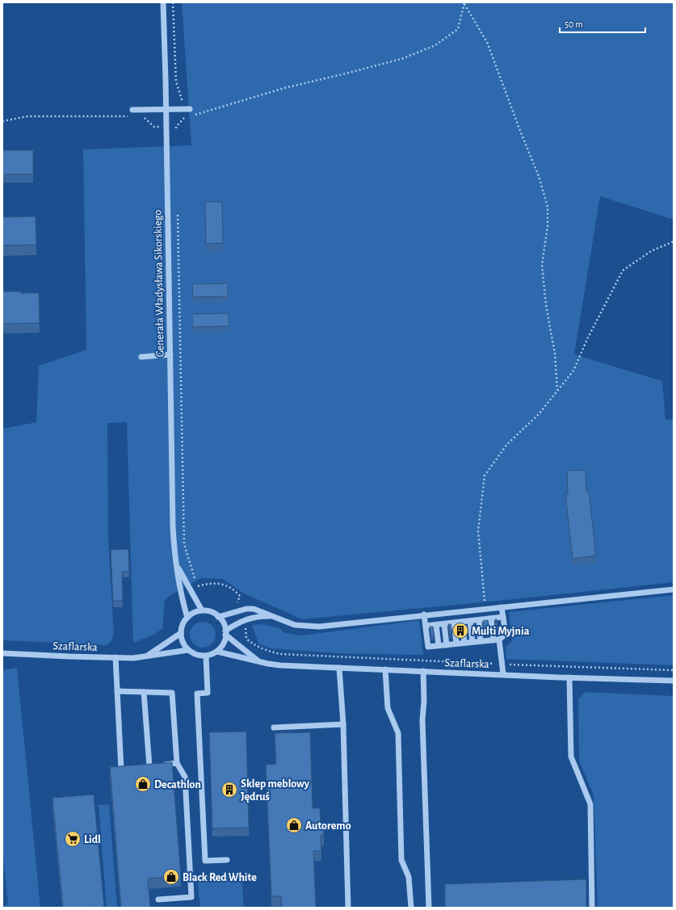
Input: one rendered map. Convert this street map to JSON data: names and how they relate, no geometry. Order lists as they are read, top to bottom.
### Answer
{
  "streets": {
    "street": ["Generała Władysława Sikorskiego", "Szaflarska"]
  },
  "crossings": [
    ["Generała Władysława Sikorskiego", "Szaflarska"]
  ],
  "places": {
    "building": ["Multi Myjnia", "Sklep meblowy Jędruś"],
    "shop": ["Decathlon", "Autoremo", "Black Red White"],
    "supermarket": ["Lidl"]
  },
  "scale_bar": "50 m"
}
